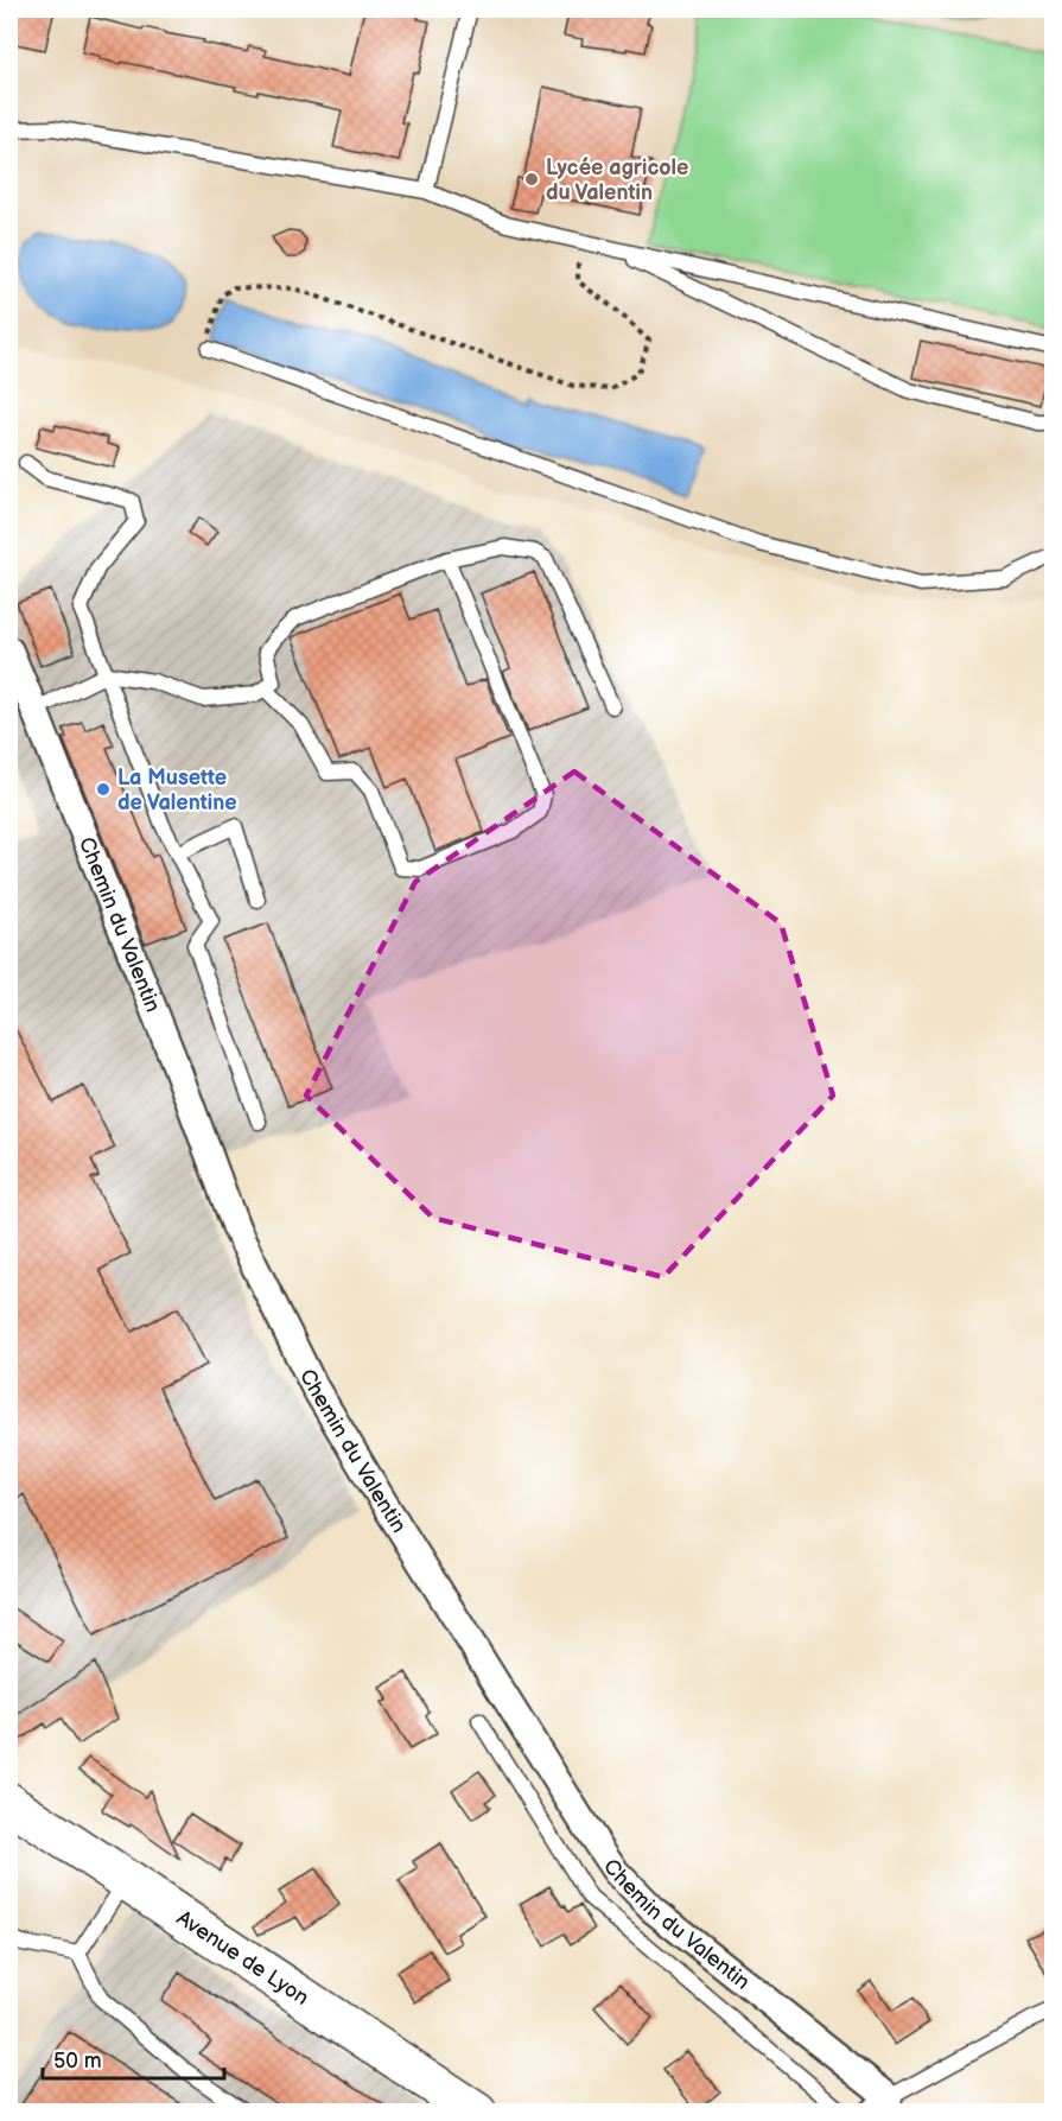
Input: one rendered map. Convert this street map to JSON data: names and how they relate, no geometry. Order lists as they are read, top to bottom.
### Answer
{
  "streets": {
    "main road": ["Avenue de Lyon"],
    "street": ["Chemin du Valentin"]
  },
  "places": ["Lycée agricole du Valentin", "La Musette de Valentine"],
  "scale_bar": "50 m"
}
